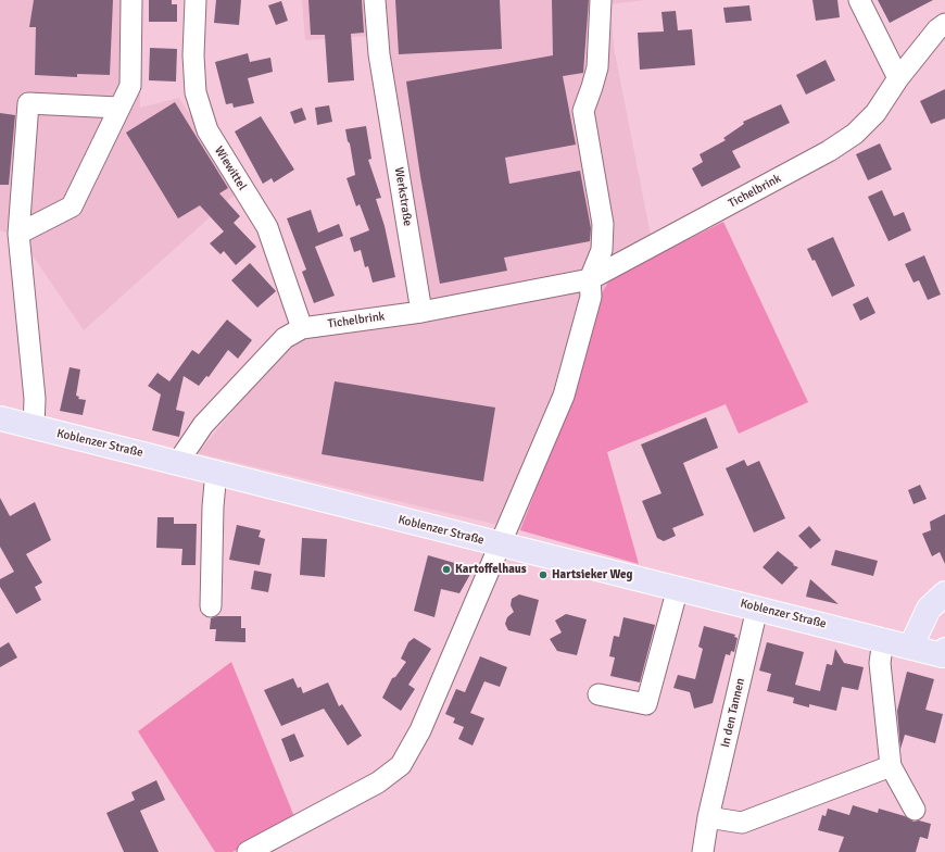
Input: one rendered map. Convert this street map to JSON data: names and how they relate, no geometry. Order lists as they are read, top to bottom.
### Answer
{
  "streets": {
    "main road": ["Koblenzer Straße"],
    "street": [
      "Wiewittel",
      "Tichelbrink",
      "Werkstraße",
      "In den Tannen"
    ]
  },
  "crossings": [
    ["Wiewittel", "Tichelbrink"],
    ["Tichelbrink", "Werkstraße"],
    ["Tichelbrink", "Koblenzer Straße"],
    ["Koblenzer Straße", "In den Tannen"]
  ],
  "places": ["Kartoffelhaus", "Hartsieker Weg"]
}
